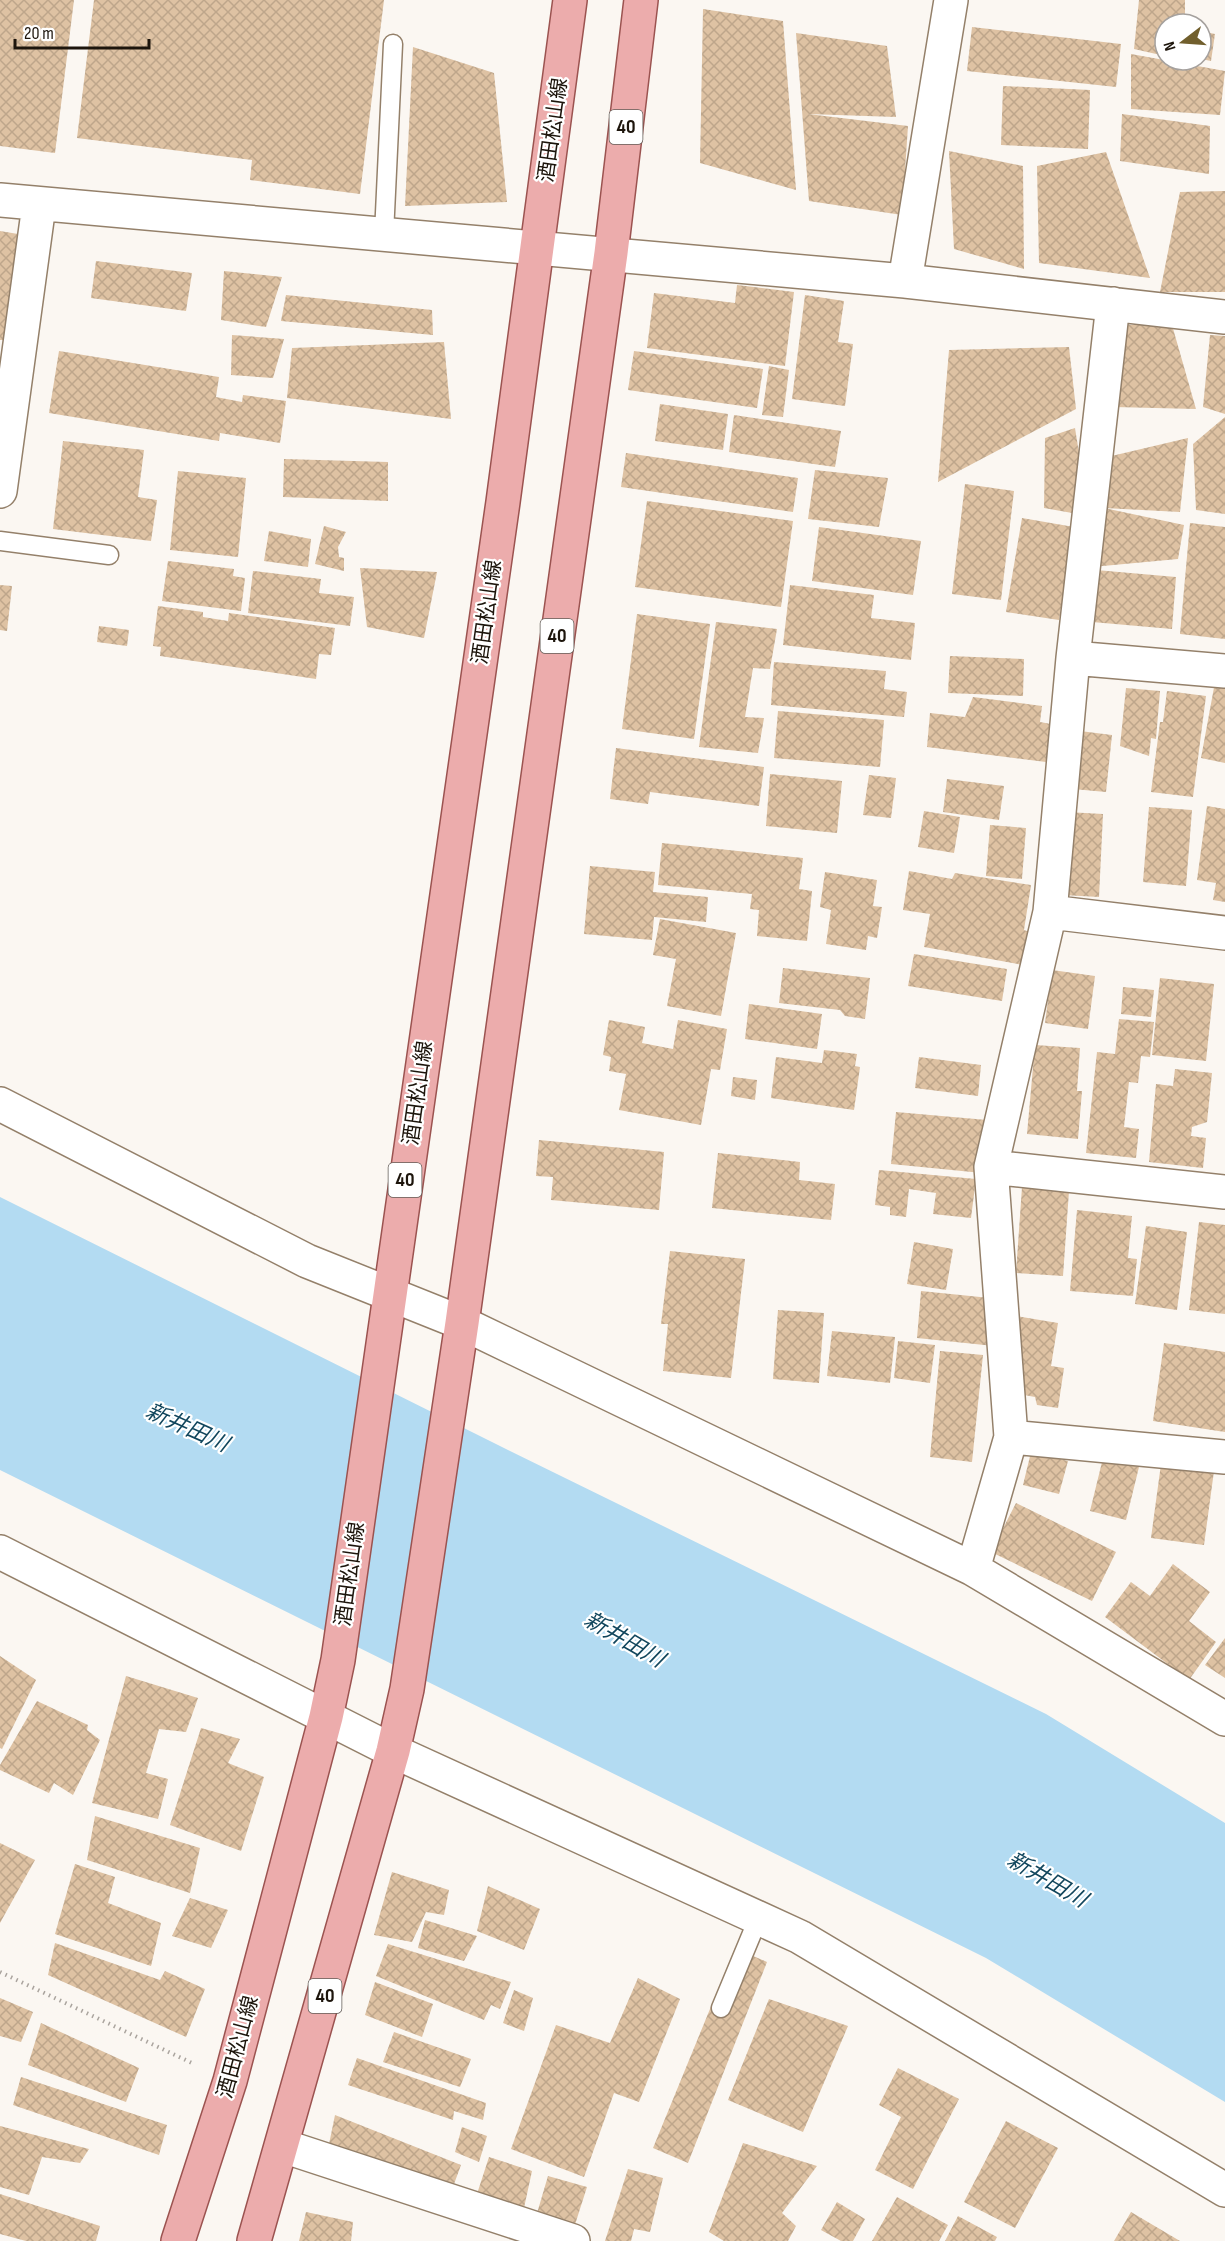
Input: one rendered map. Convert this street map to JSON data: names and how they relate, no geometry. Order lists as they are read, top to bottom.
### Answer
{
  "streets": {
    "main road": ["40", "酒田松山線"]
  },
  "water": ["新井田川"],
  "scale_bar": "20 m",
  "north": "left"
}
